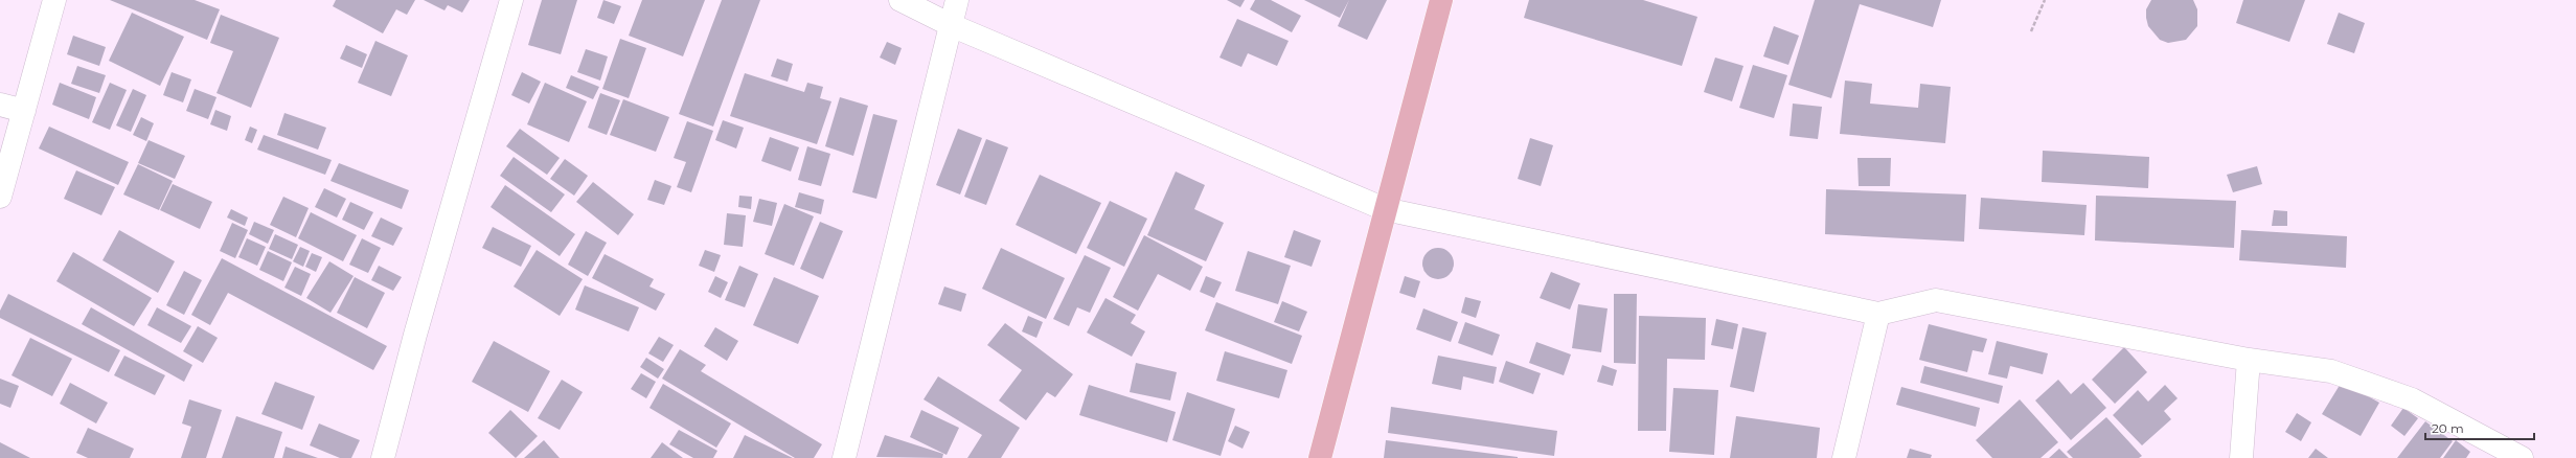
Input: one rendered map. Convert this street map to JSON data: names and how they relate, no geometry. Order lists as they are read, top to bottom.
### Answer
{
  "scale_bar": "20 m"
}
